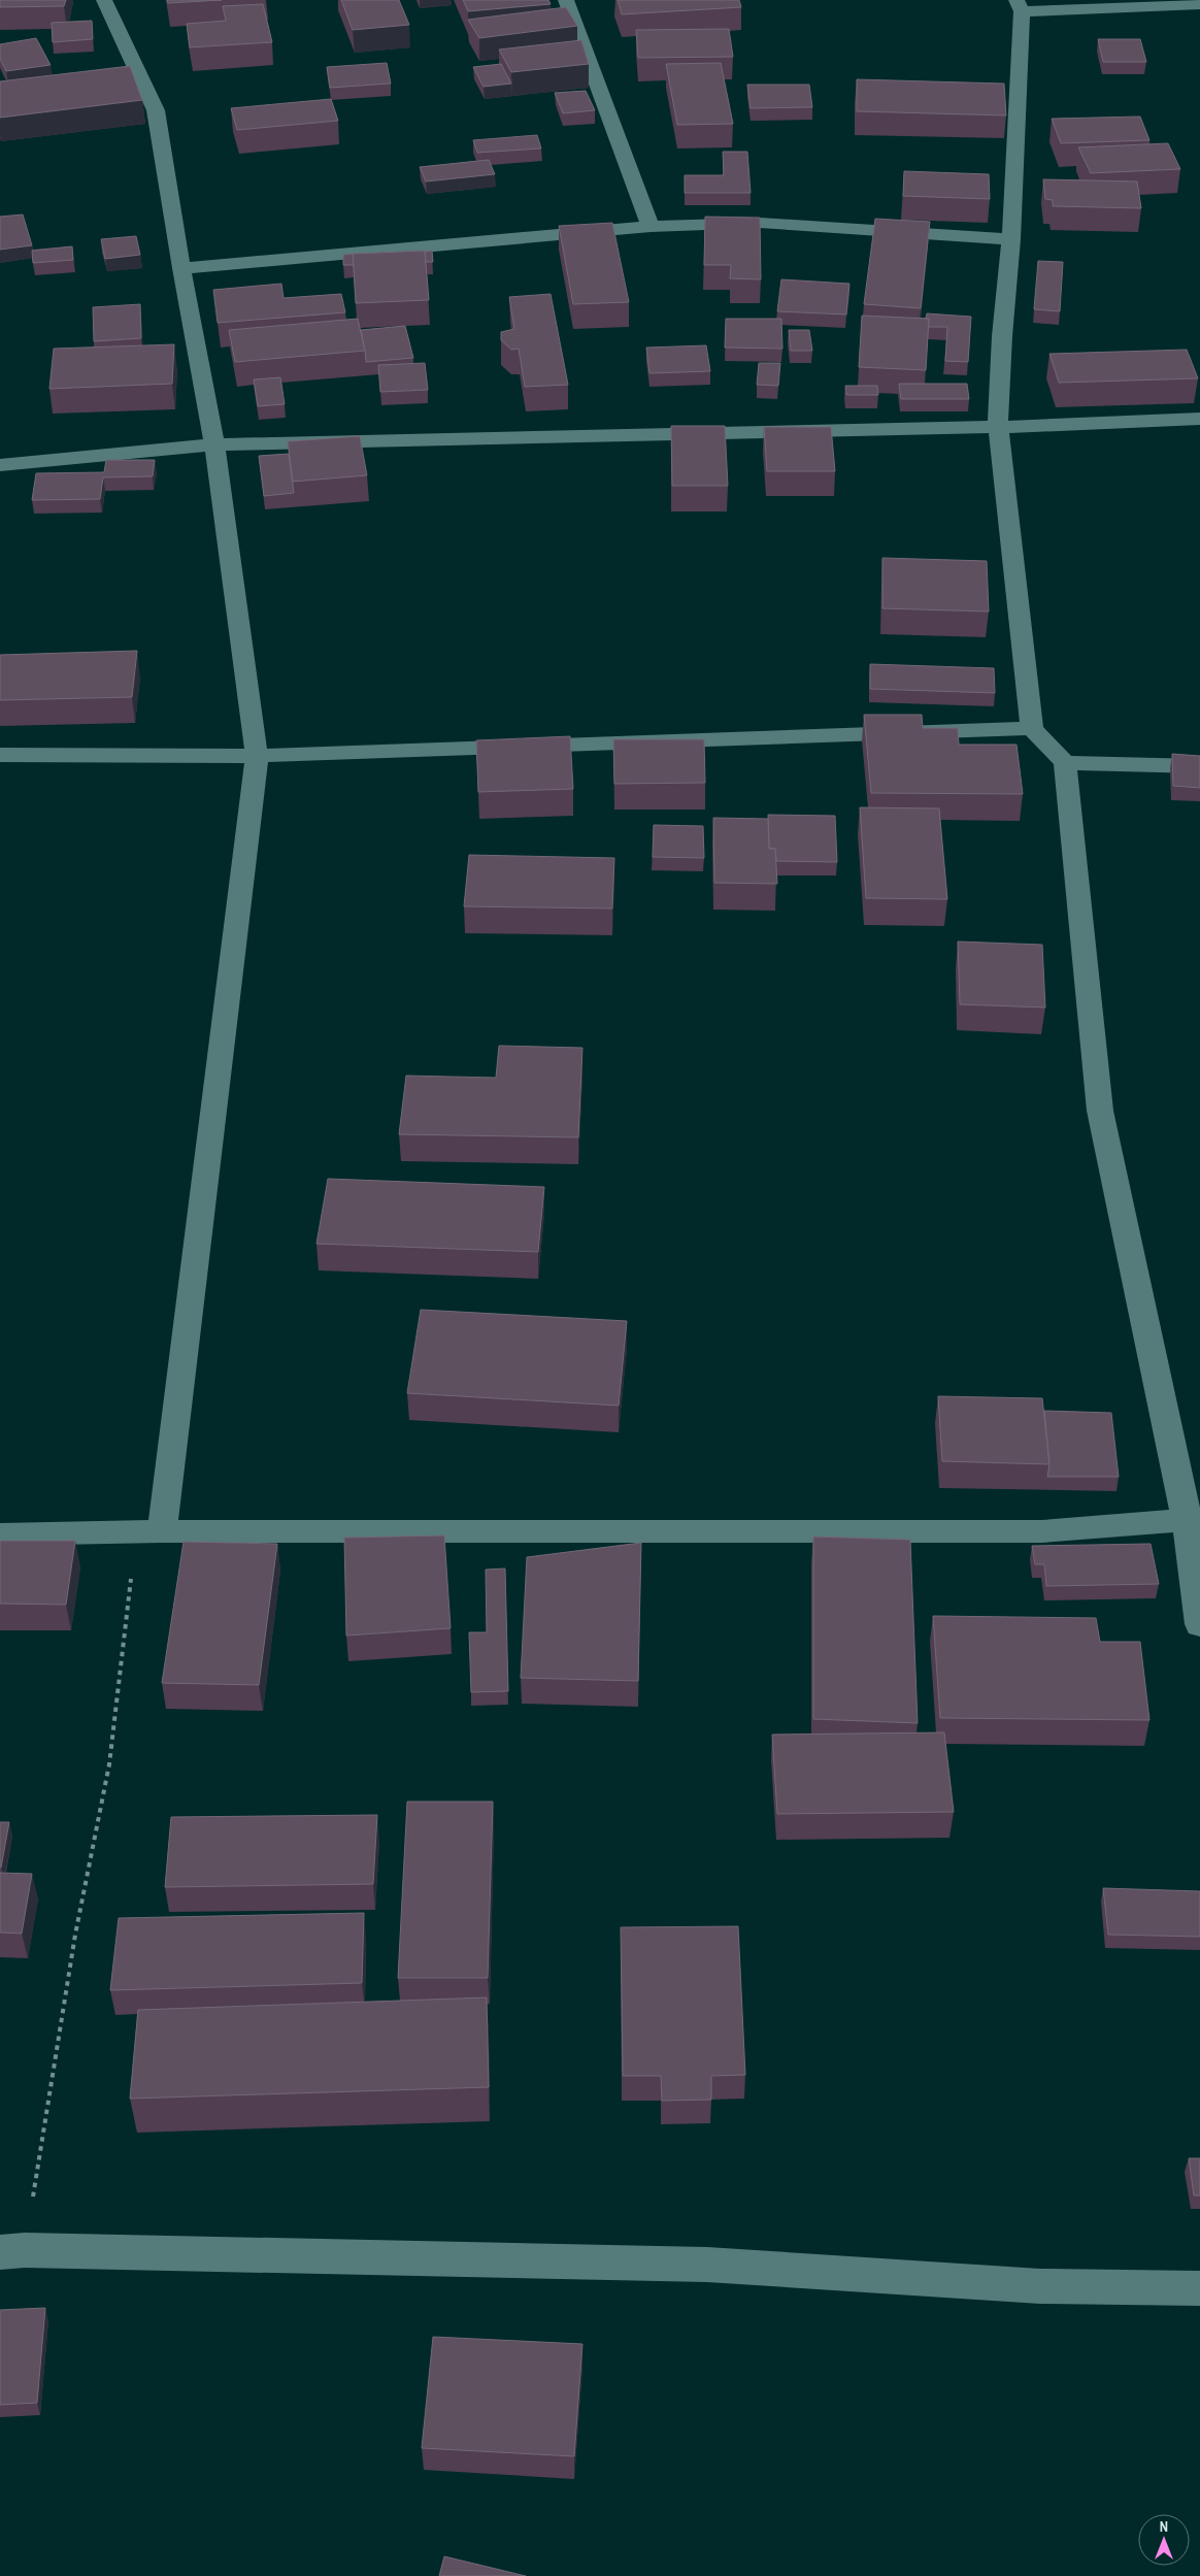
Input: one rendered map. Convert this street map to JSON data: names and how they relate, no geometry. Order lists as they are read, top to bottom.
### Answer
{
  "north": "top"
}
